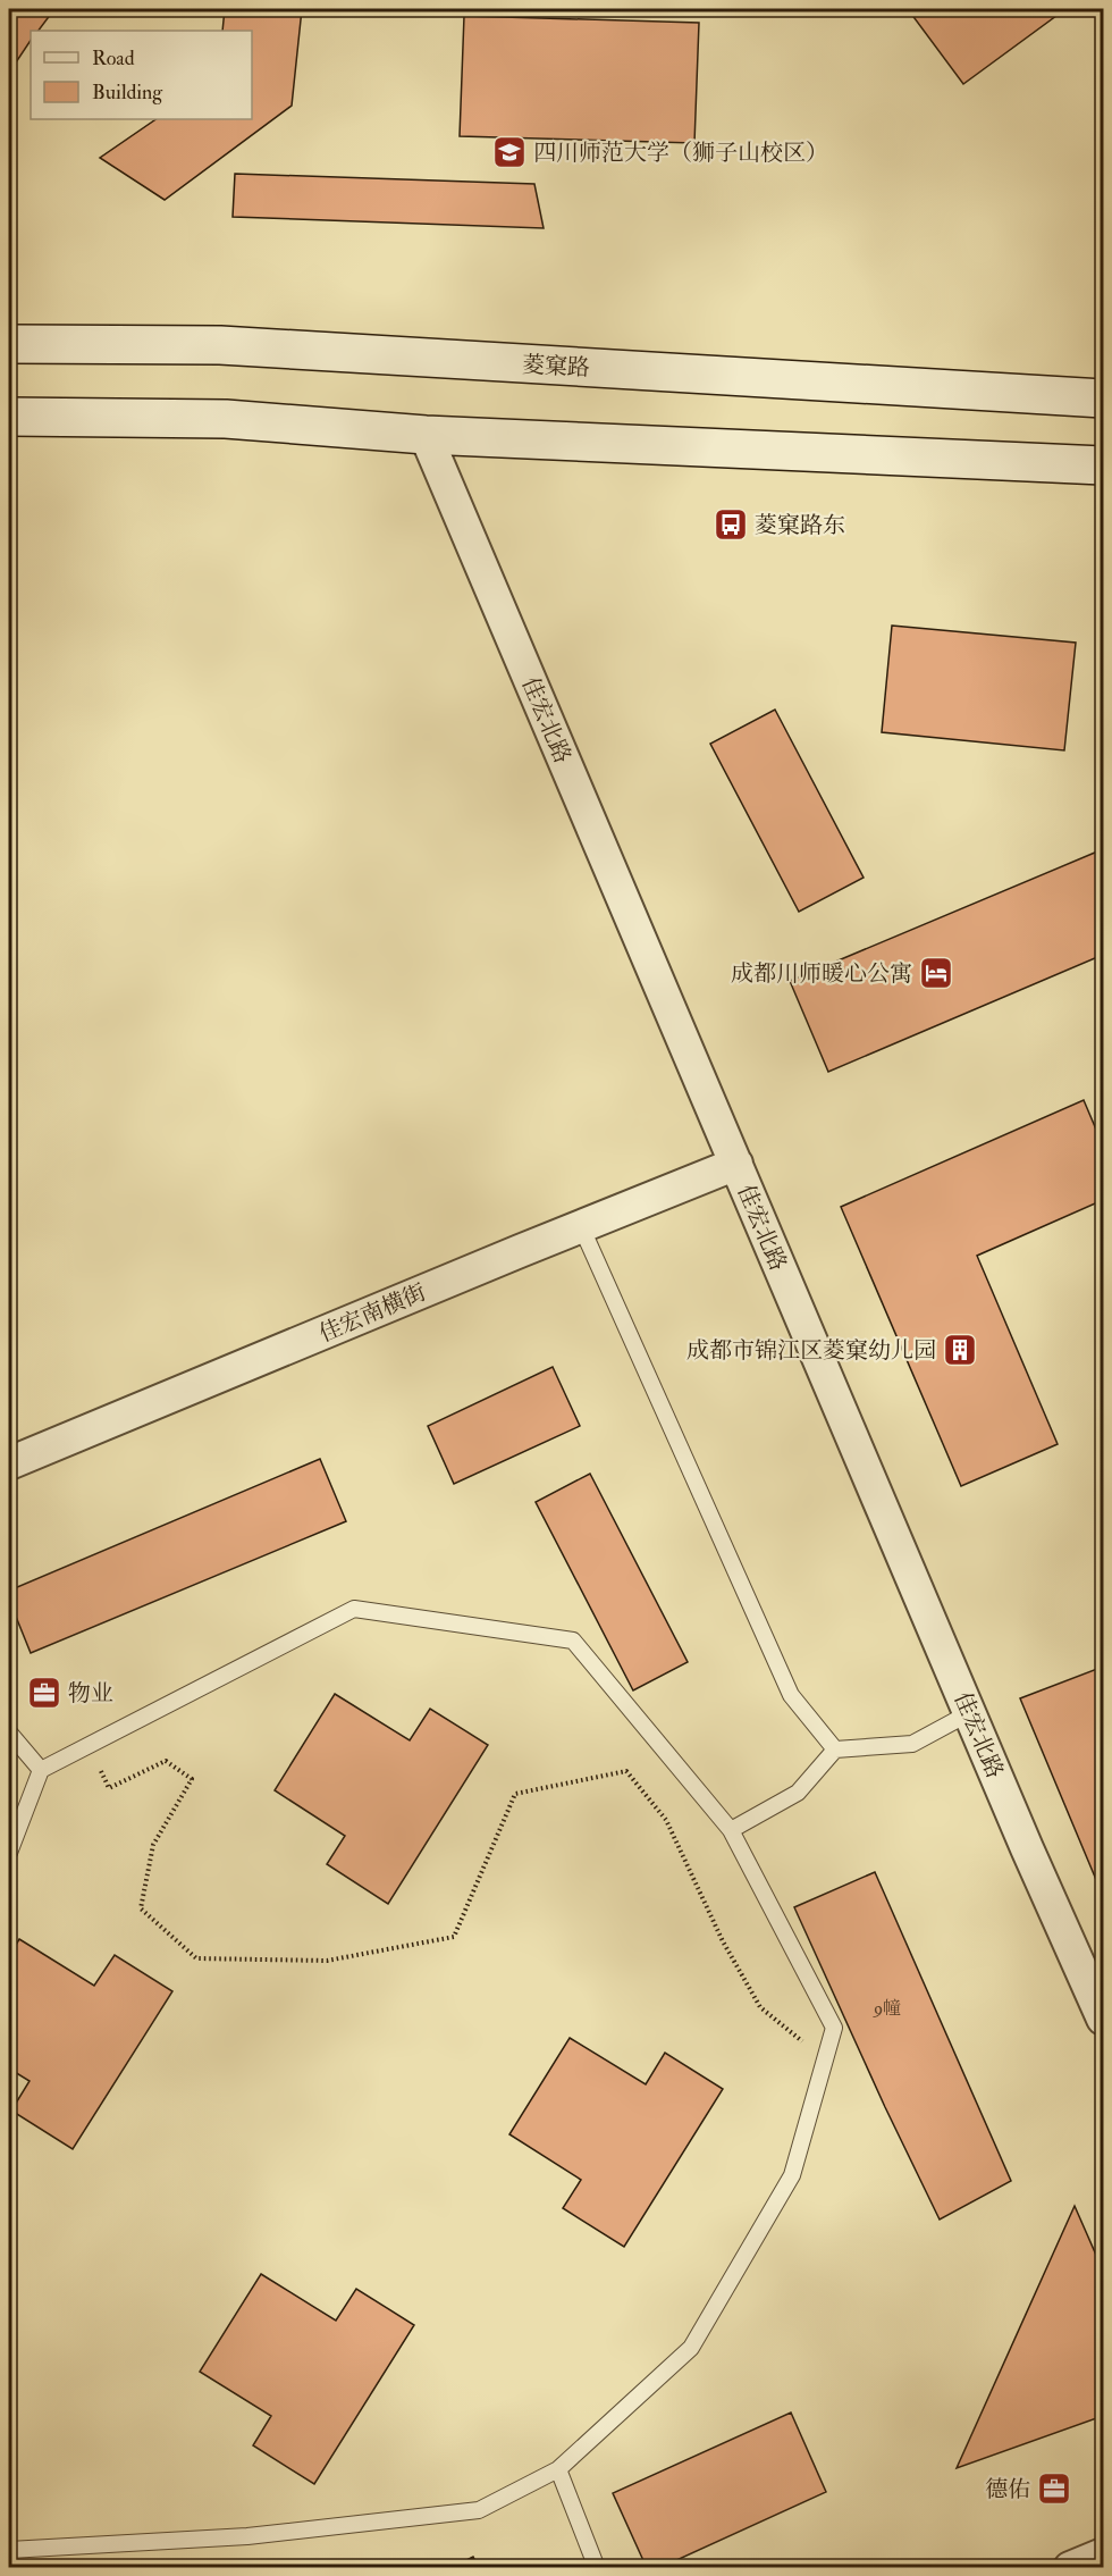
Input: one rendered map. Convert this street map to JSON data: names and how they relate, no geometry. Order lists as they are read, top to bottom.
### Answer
{
  "streets": {
    "street": ["菱窠路", "佳宏北路", "佳宏南横街"]
  },
  "crossings": [
    ["佳宏北路", "佳宏南横街"]
  ],
  "places": {
    "school or university": ["四川师范大学（狮子山校区）"],
    "bus stop": ["菱窠路东"],
    "hotel": ["成都川师暖心公寓"],
    "building": ["成都市锦江区菱窠幼儿园"],
    "office": ["物业", "德佑"]
  },
  "house_numbers": ["9幢"],
  "legend": ["Road", "Building"]
}
